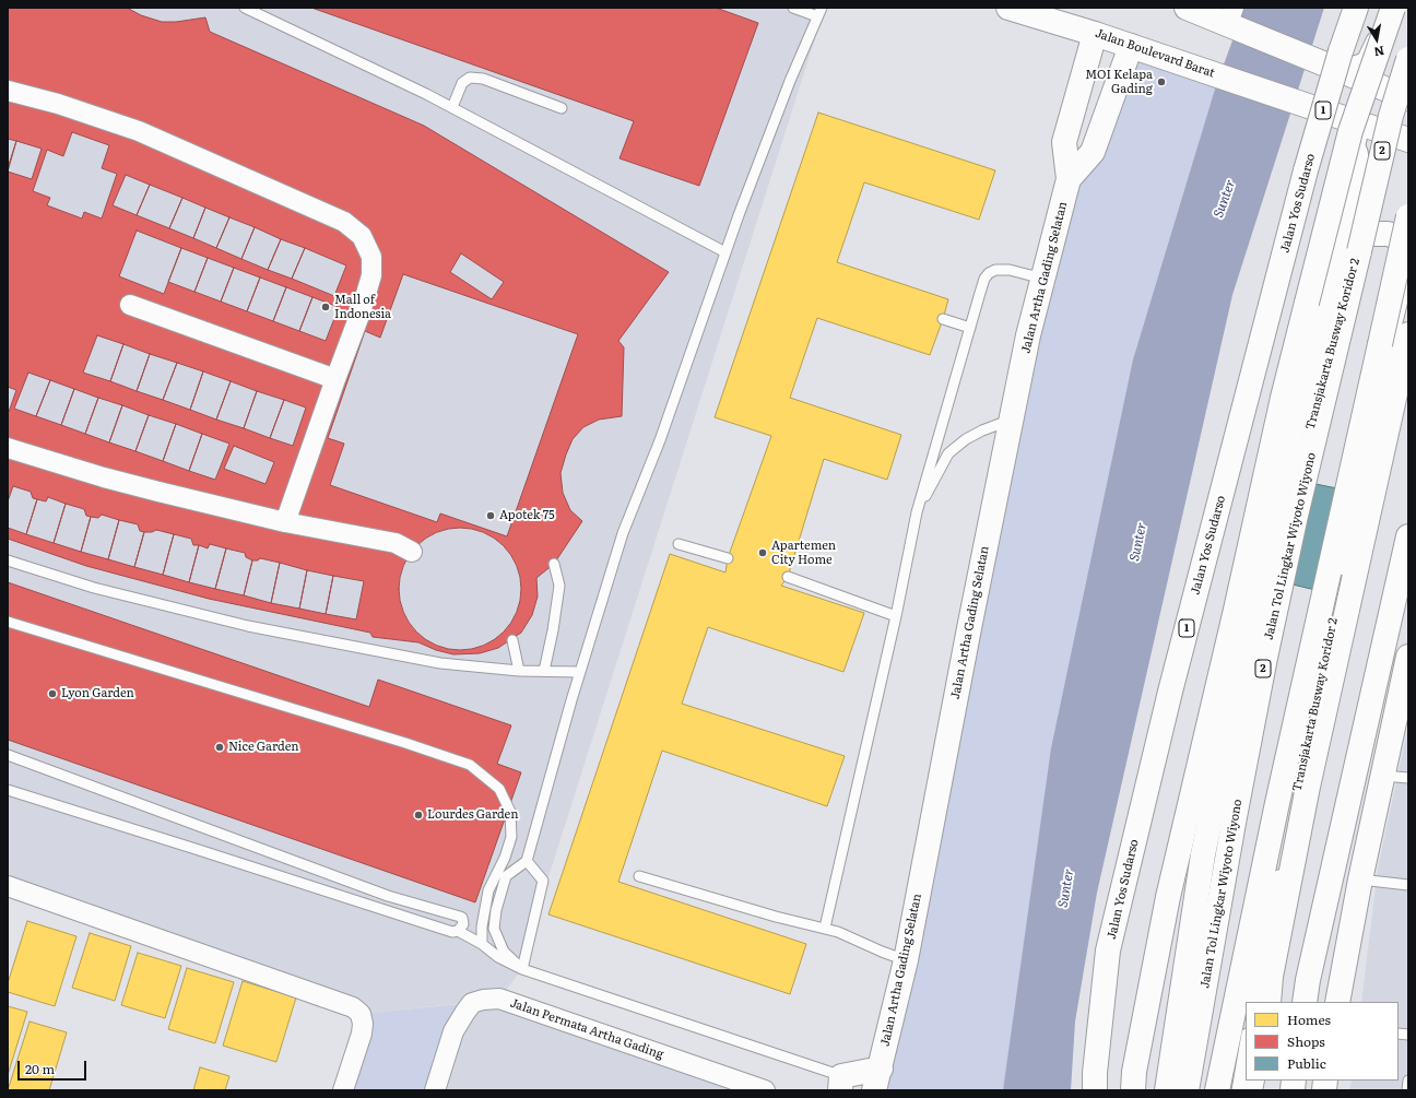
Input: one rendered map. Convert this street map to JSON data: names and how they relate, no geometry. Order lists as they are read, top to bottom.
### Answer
{
  "streets": {
    "main road": [
      "Jalan Boulevard Barat",
      "1",
      "2",
      "Jalan Yos Sudarso",
      "Jalan Artha Gading Selatan",
      "Jalan Tol Lingkar Wiyoto Wiyono"
    ],
    "street": ["Jalan Permata Artha Gading"],
    "lane": ["Transjakarta Busway Koridor 2"]
  },
  "crossings": [
    ["Jalan Boulevard Barat", "Jalan Artha Gading Selatan"]
  ],
  "water": ["Sunter"],
  "places": [
    "MOI Kelapa Gading",
    "Mall of Indonesia",
    "Apotek 75",
    "Apartemen City Home",
    "Lyon Garden",
    "Nice Garden",
    "Lourdes Garden"
  ],
  "legend": ["Homes", "Shops", "Public"],
  "scale_bar": "20 m",
  "north": "bottom"
}
